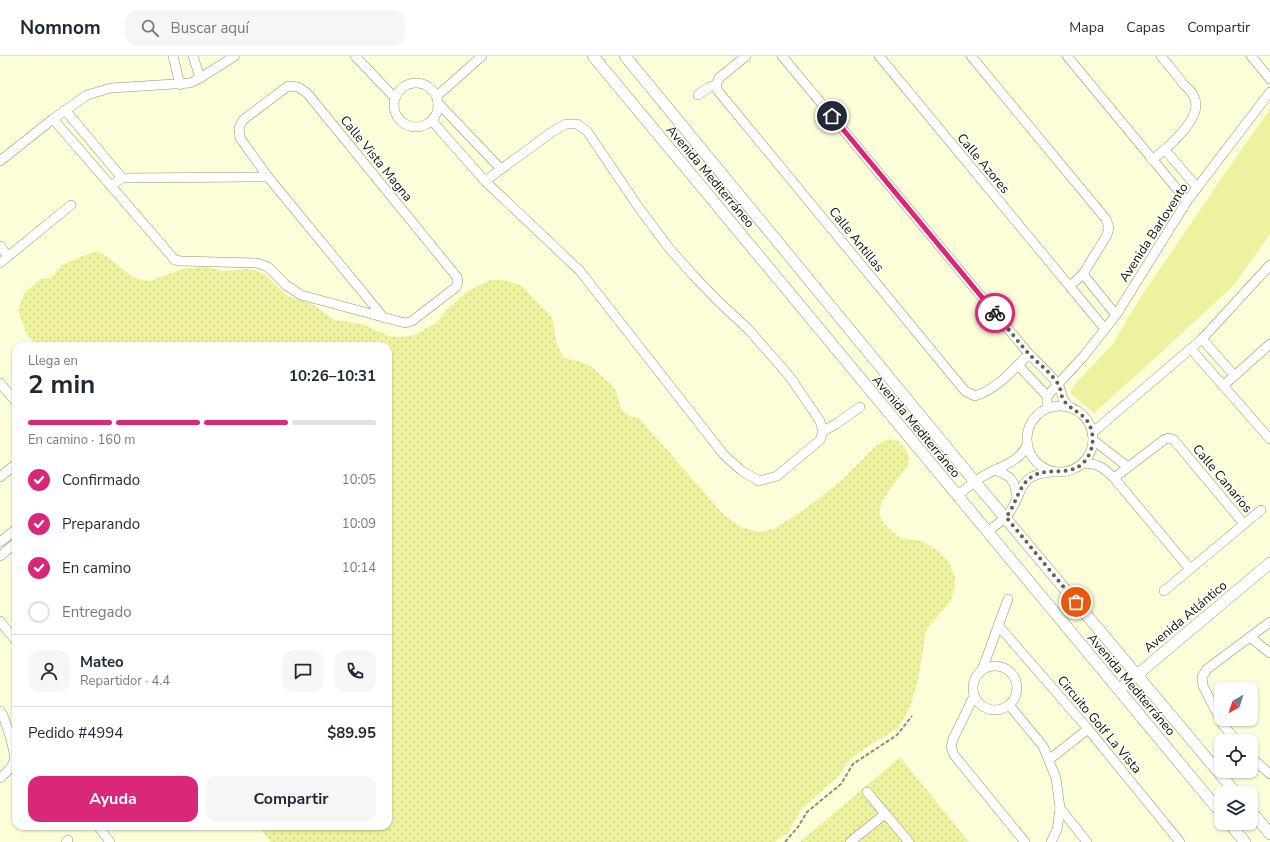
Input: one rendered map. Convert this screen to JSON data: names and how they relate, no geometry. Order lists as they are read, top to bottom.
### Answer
{
  "streets": {
    "street": [
      "Calle Vista Magna",
      "Calle Azores",
      "Avenida Mediterráneo",
      "Avenida Barlovento",
      "Calle Antillas",
      "Calle Canarios",
      "Avenida Atlántico",
      "Circuito Golf La Vista"
    ]
  },
  "crossings": [
    ["Calle Azores", "Avenida Barlovento"],
    ["Avenida Mediterráneo", "Avenida Atlántico"]
  ],
  "north": "bottom left",
  "page": {
    "header": "Nomnom",
    "search": "Buscar aquí",
    "nav": ["Mapa", "Capas", "Compartir"],
    "heading": ["2 min", "Llega en", "10:26–10:31"],
    "panel": [
      "Mateo",
      "Repartidor · 4.4",
      "Pedido #4994",
      "$89.95"
    ],
    "bar": "En camino · 160 m",
    "list": [
      ["Confirmado", "10:05"],
      ["Preparando", "10:09"],
      ["En camino", "10:14"],
      "Entregado"
    ],
    "buttons": ["Ayuda", "Compartir"]
  }
}
